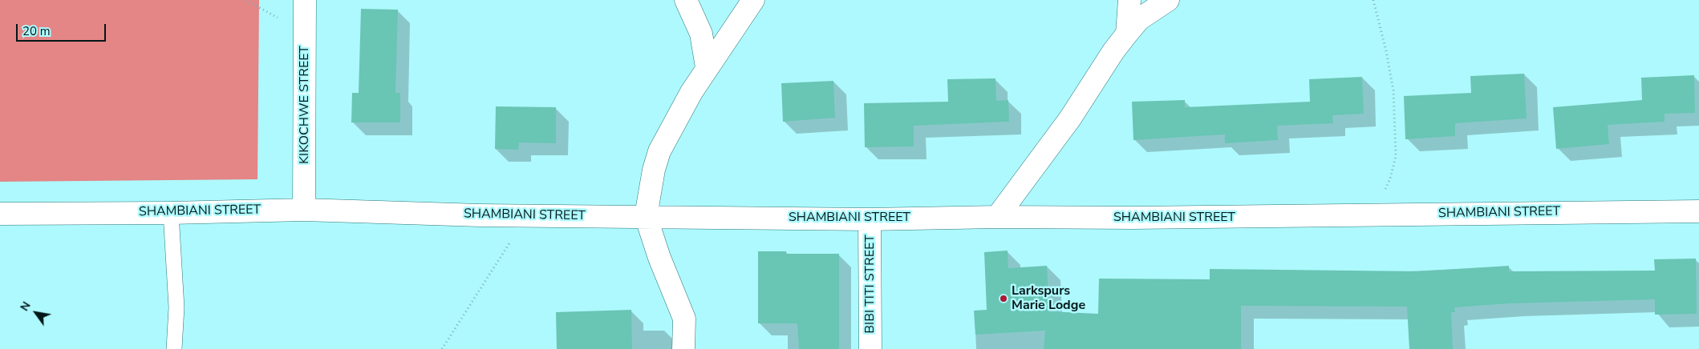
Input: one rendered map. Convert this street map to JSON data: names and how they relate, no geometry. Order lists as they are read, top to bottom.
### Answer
{
  "streets": {
    "street": ["KIKOCHWE STREET", "SHAMBIANI STREET", "BIBI TITI STREET"]
  },
  "crossings": [
    ["KIKOCHWE STREET", "SHAMBIANI STREET"],
    ["SHAMBIANI STREET", "BIBI TITI STREET"]
  ],
  "places": ["Larkspurs Marie Lodge"],
  "scale_bar": "20 m",
  "north": "top left"
}
